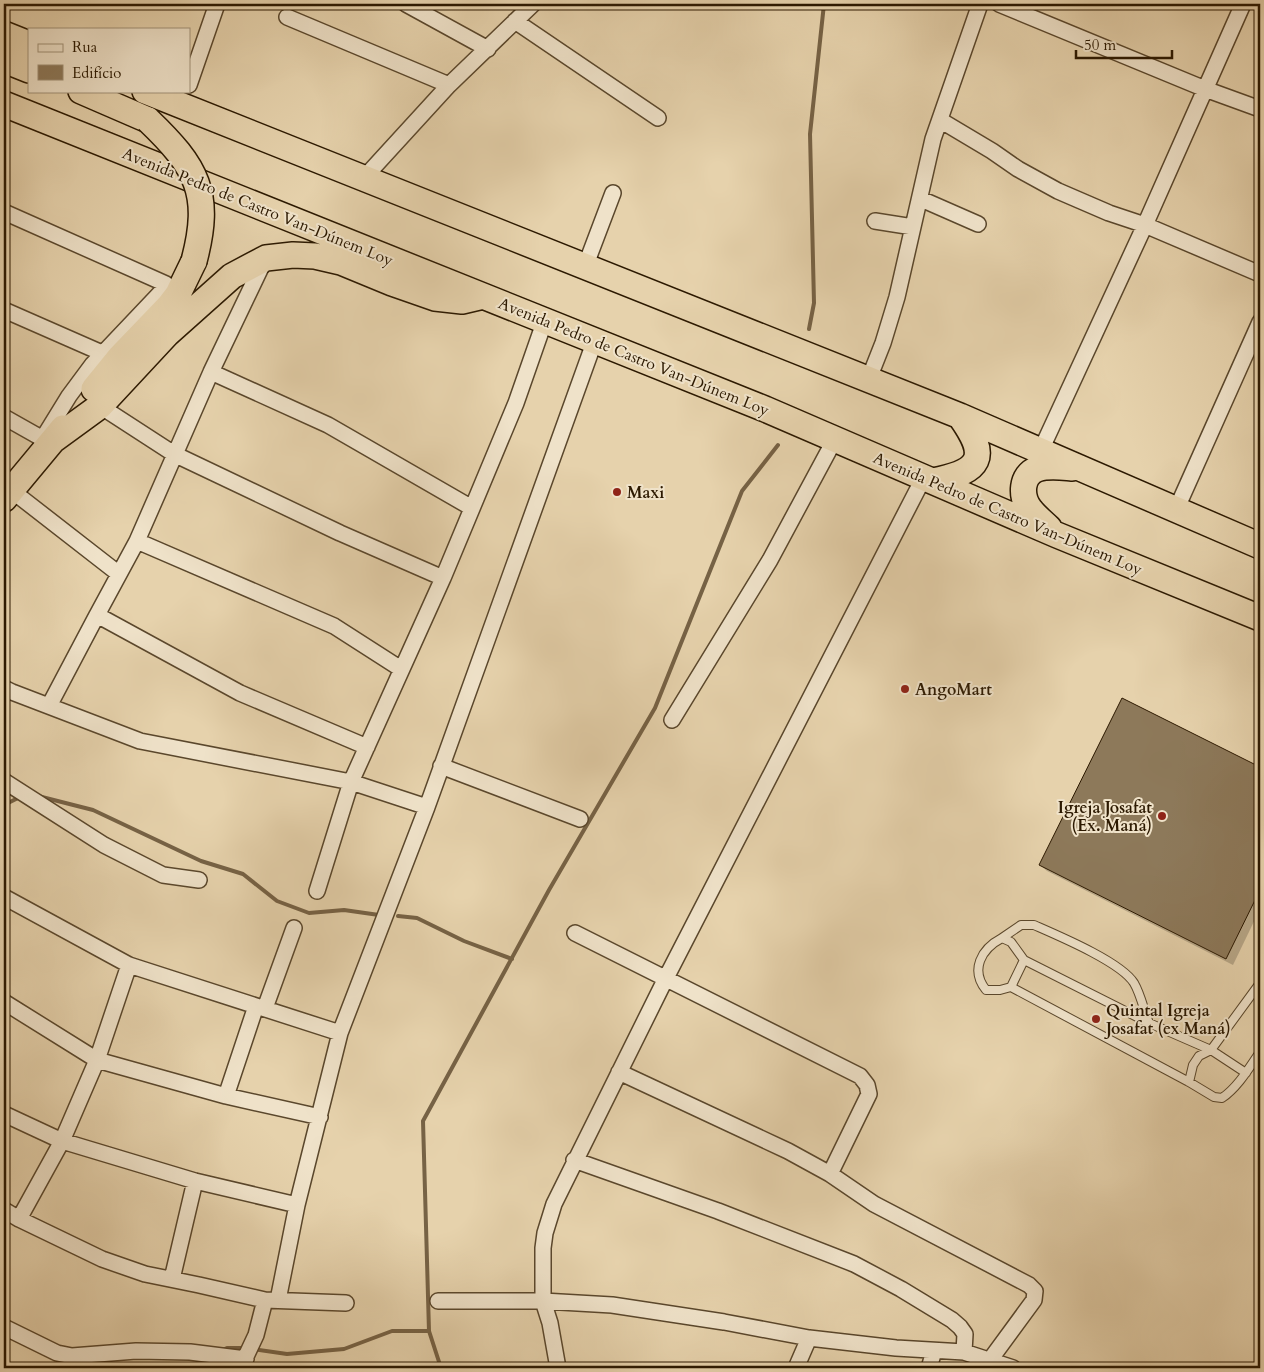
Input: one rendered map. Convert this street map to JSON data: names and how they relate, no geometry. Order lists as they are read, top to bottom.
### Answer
{
  "streets": {
    "highway": ["Avenida Pedro de Castro Van-Dúnem Loy"]
  },
  "places": [
    "Maxi",
    "AngoMart",
    "Igreja Josafat (Ex. Maná)",
    "Quintal Igreja Josafat (ex Maná)"
  ],
  "legend": ["Rua", "Edifício"],
  "scale_bar": "50 m"
}
